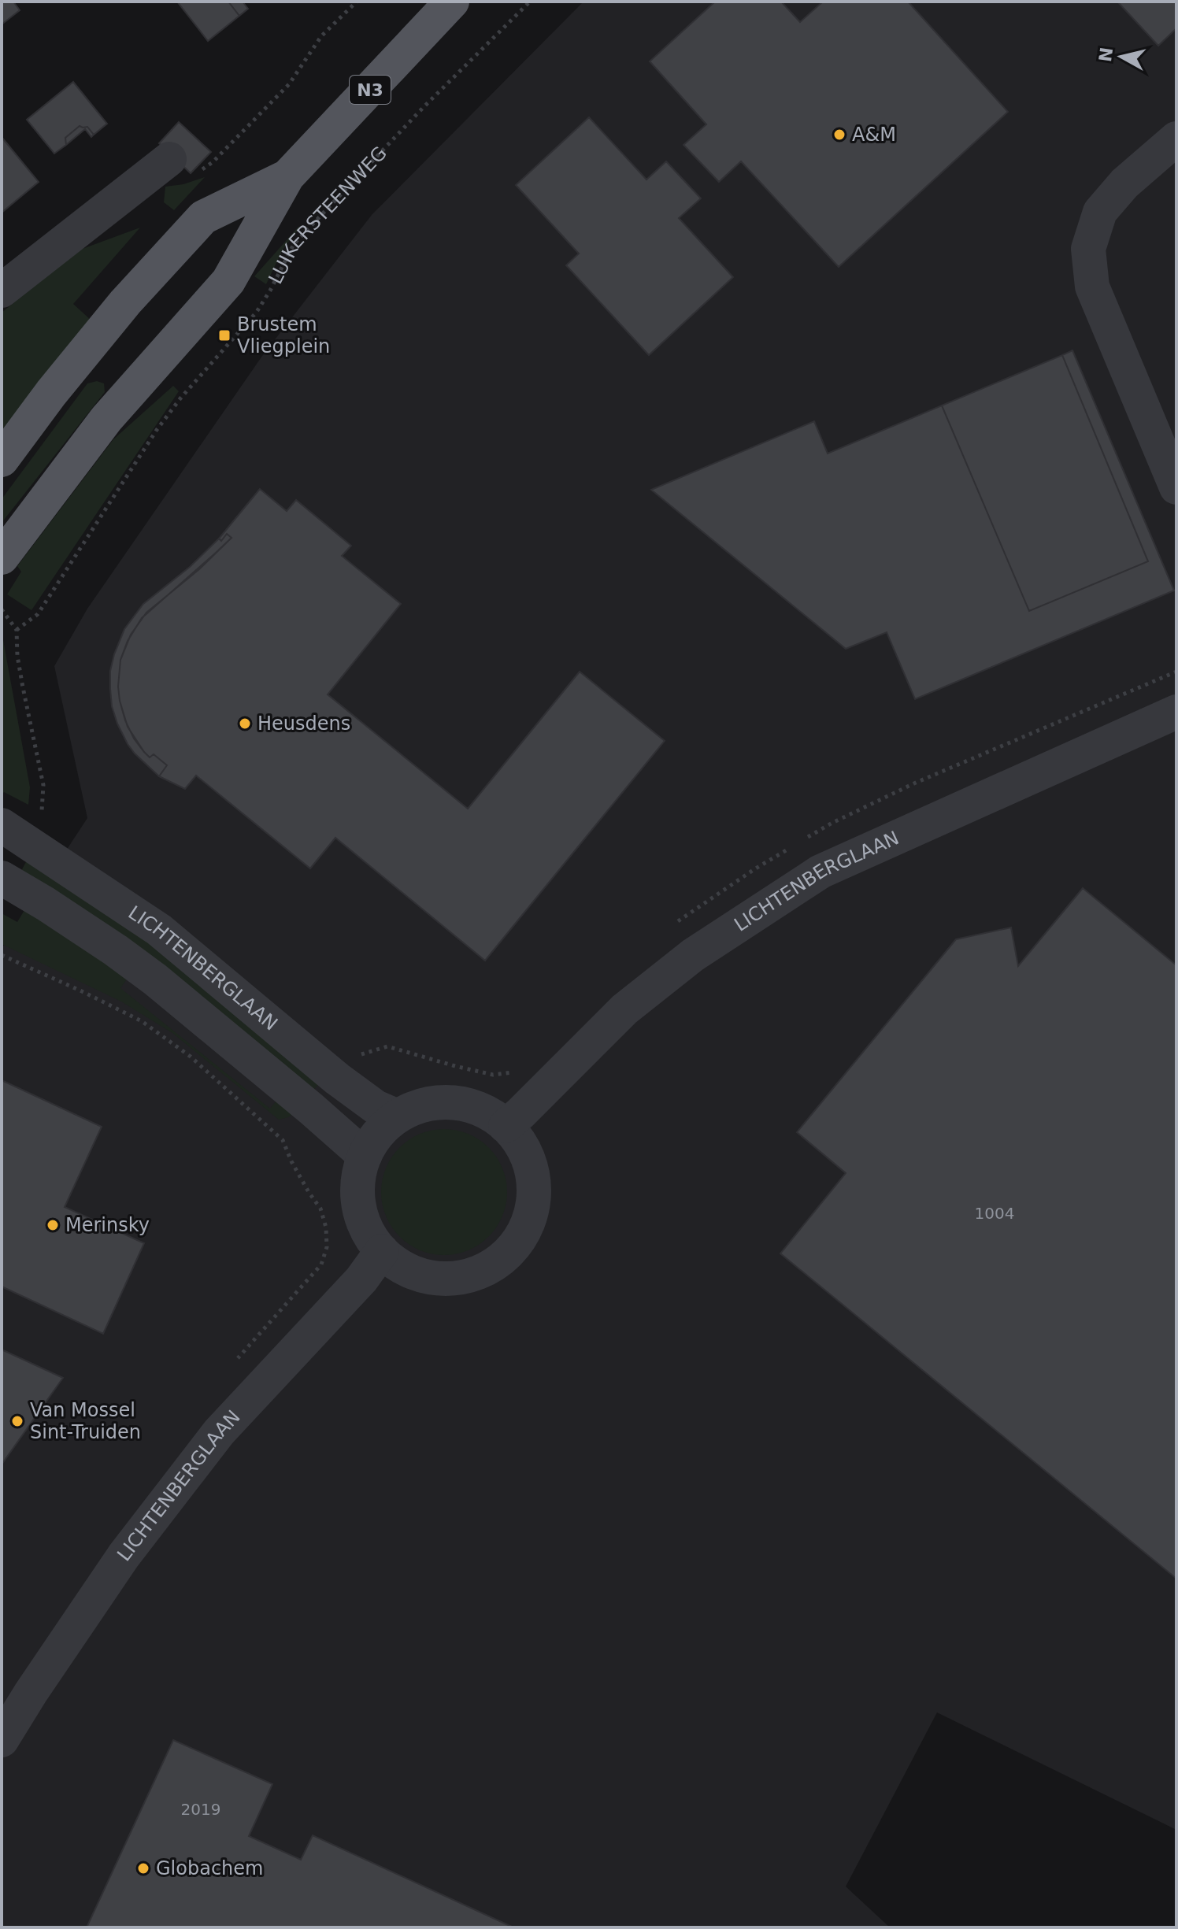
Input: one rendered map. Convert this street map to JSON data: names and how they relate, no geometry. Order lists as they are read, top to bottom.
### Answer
{
  "streets": {
    "main road": ["N3"],
    "street": ["LICHTENBERGLAAN"],
    "path": ["LUIKERSTEENWEG"]
  },
  "places": {
    "other": [
      "A&M",
      "Heusdens",
      "Merinsky",
      "Van Mossel Sint-Truiden",
      "Globachem"
    ],
    "transit": ["Brustem Vliegplein"]
  },
  "house_numbers": ["1004", "2019"],
  "north": "left"
}
